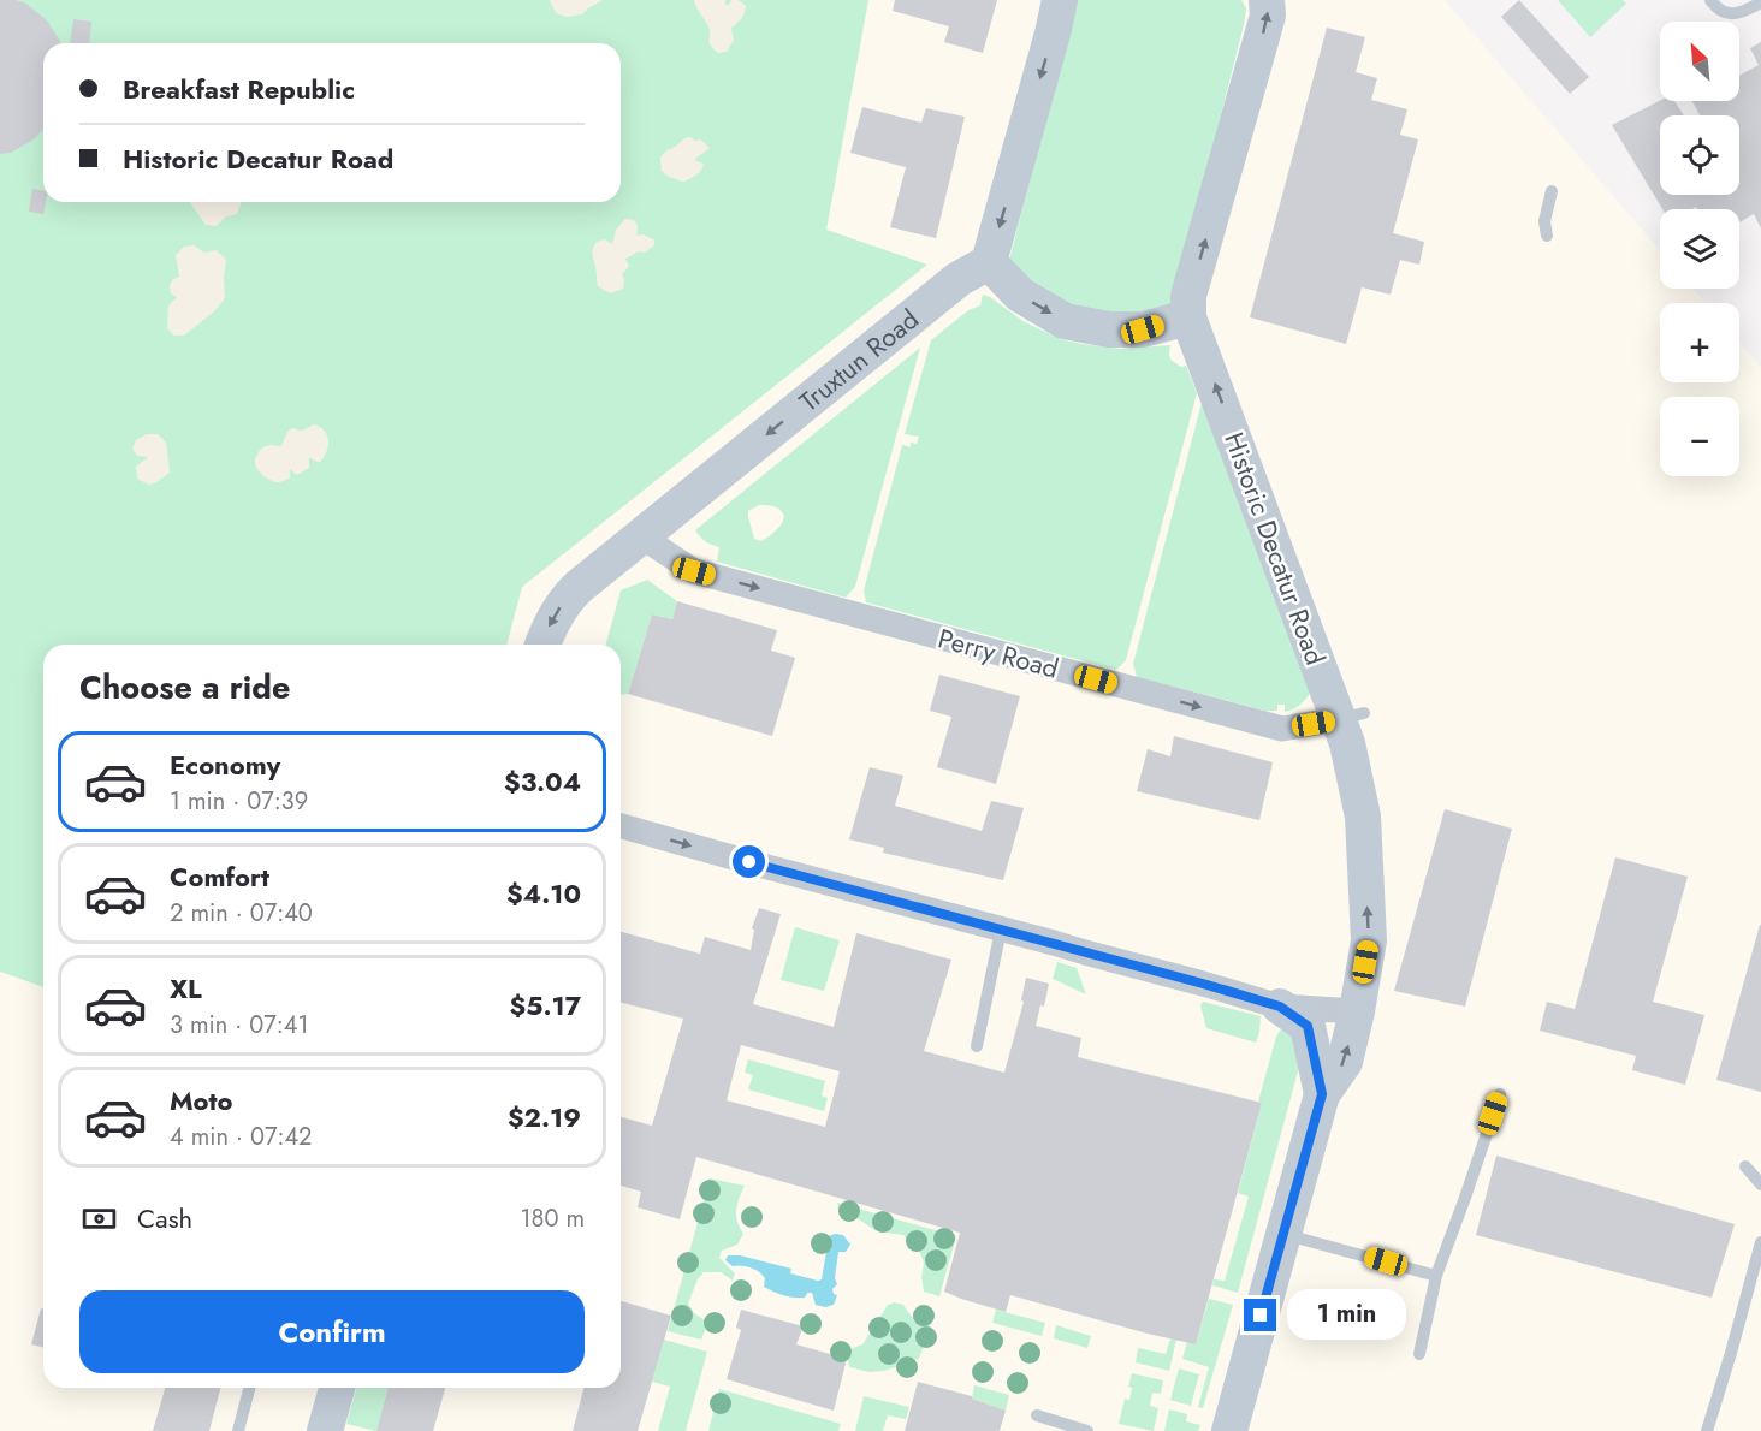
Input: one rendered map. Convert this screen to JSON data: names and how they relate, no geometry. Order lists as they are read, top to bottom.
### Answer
{
  "streets": {
    "street": ["Truxtun Road", "Historic Decatur Road", "Perry Road"]
  },
  "crossings": [
    ["Truxtun Road", "Perry Road"],
    ["Historic Decatur Road", "Perry Road"]
  ],
  "one_way": ["Truxtun Road", "Historic Decatur Road", "Perry Road"],
  "north": "top left",
  "page": {
    "map_buttons": ["+", "−"],
    "banner": ["Breakfast Republic", "Historic Decatur Road"],
    "heading": "Choose a ride",
    "list": [
      {
        "name": "Economy",
        "note": "1 min · 07:39",
        "value": "$3.04"
      },
      {
        "name": "Comfort",
        "note": "2 min · 07:40",
        "value": "$4.10"
      },
      {
        "name": "XL",
        "note": "3 min · 07:41",
        "value": "$5.17"
      },
      {
        "name": "Moto",
        "note": "4 min · 07:42",
        "value": "$2.19"
      }
    ],
    "pay": ["Cash", "180 m"],
    "buttons": "Confirm",
    "bubble": "1 min"
  }
}
